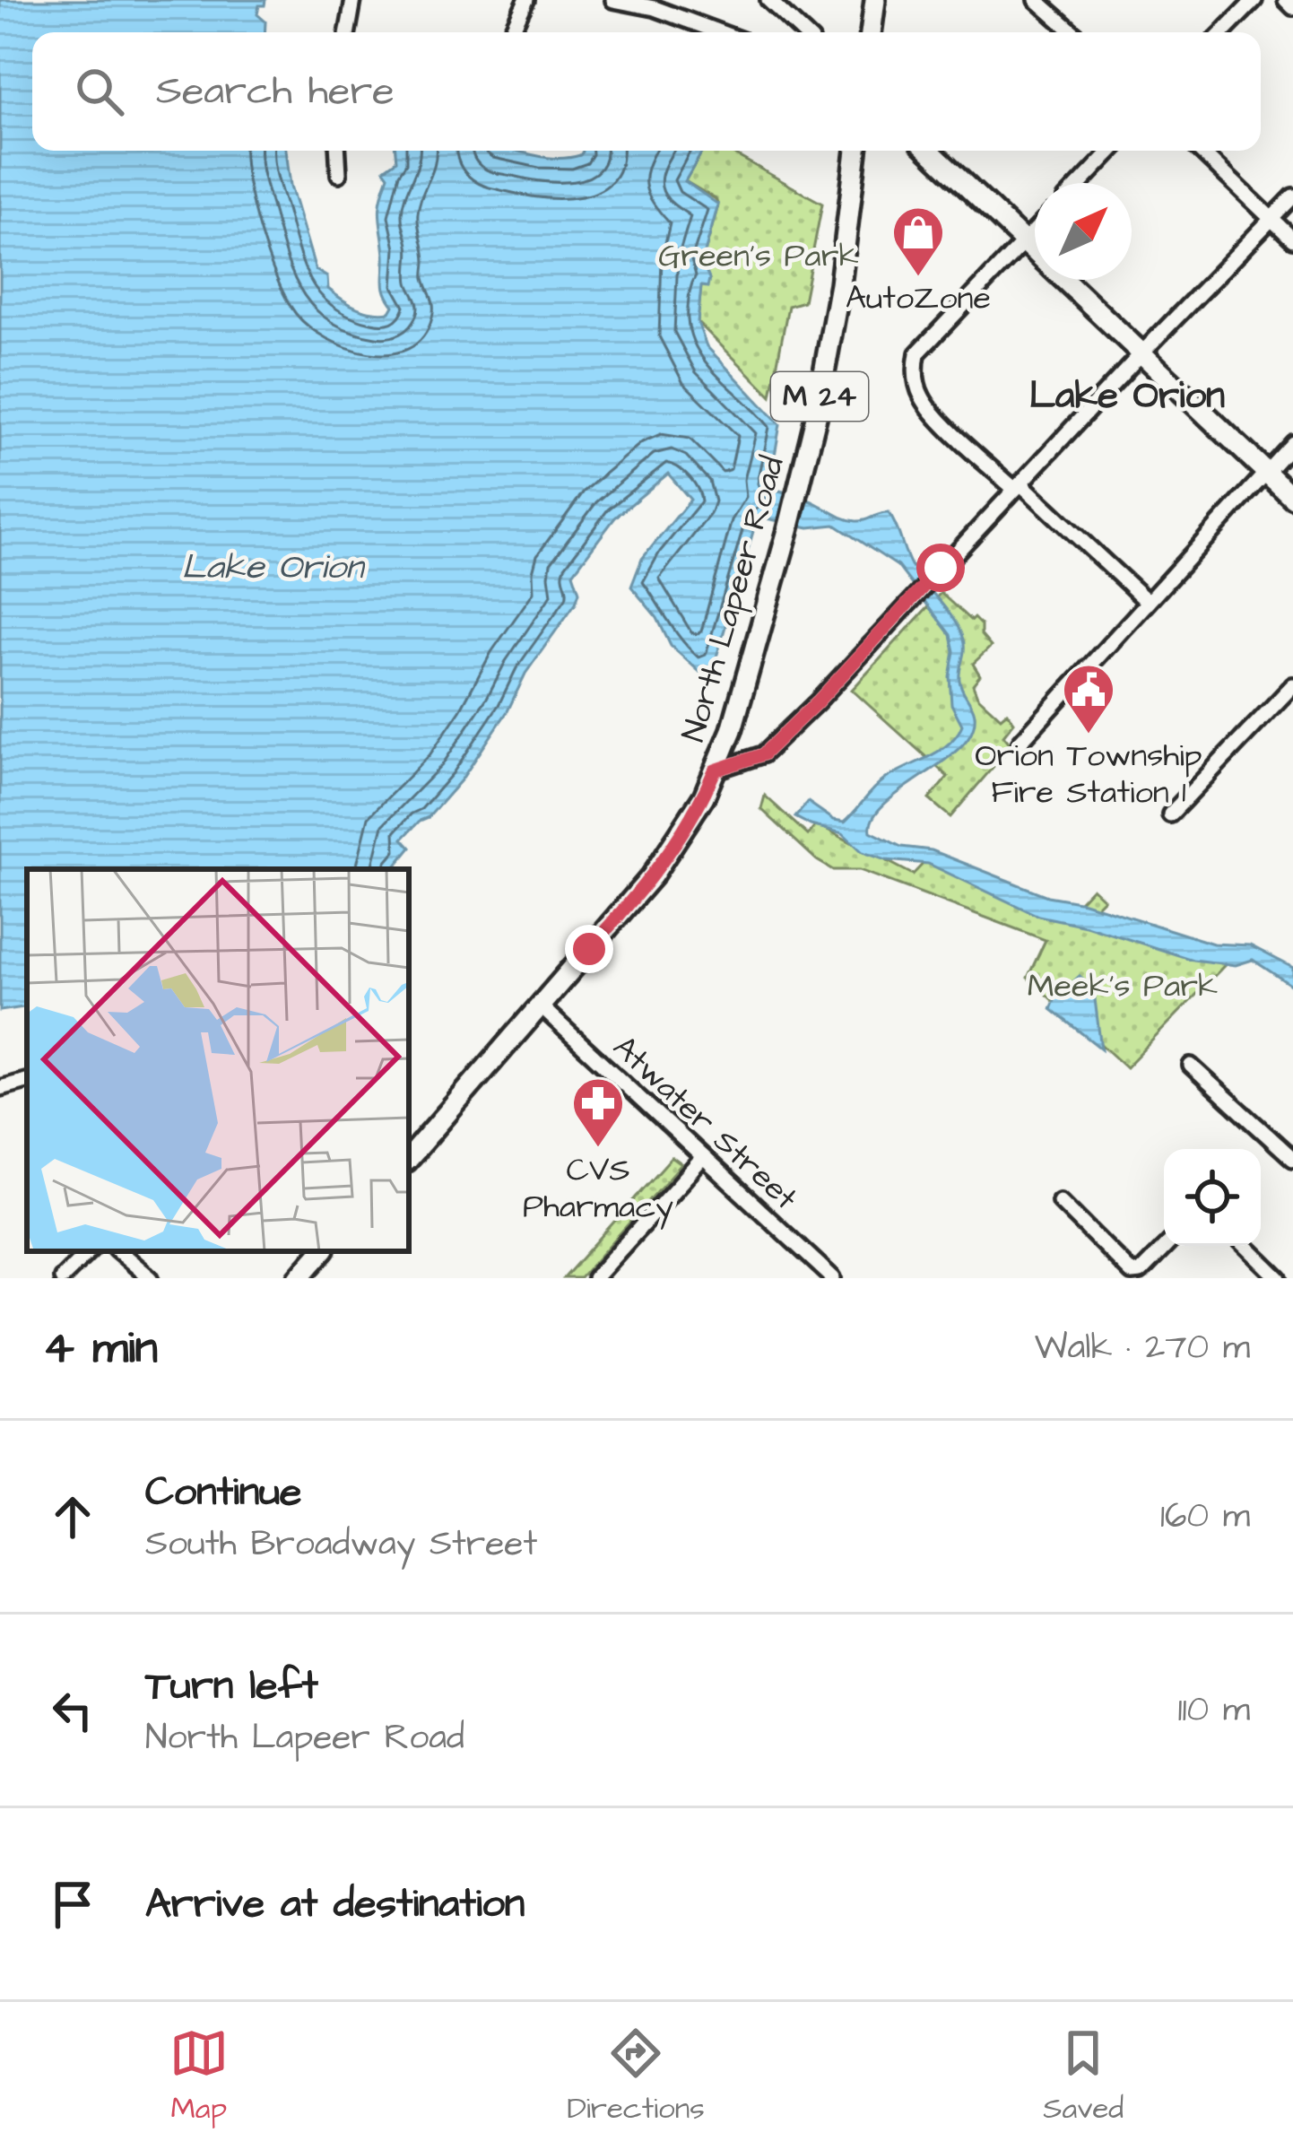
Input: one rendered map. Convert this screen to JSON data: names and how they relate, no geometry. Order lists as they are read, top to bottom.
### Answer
{
  "streets": {
    "main road": ["M 24", "North Lapeer Road"],
    "street": ["Atwater Street"]
  },
  "crossings": [
    ["North Lapeer Road", "Atwater Street"]
  ],
  "districts": ["Lake Orion"],
  "water": ["Lake Orion"],
  "parks": ["Green's Park", "Meek's Park"],
  "places": {
    "shop": ["AutoZone"],
    "public building": ["Orion Township Fire Station 1"],
    "pharmacy": ["CVS Pharmacy"]
  },
  "north": "top right",
  "page": {
    "search": "Search here",
    "heading": ["4 min", "Walk · 270 m"],
    "list": [
      ["Continue", "South Broadway Street", "160 m"],
      ["Turn left", "North Lapeer Road", "110 m"],
      "Arrive at destination"
    ],
    "nav": ["Map", "Directions", "Saved"]
  }
}
